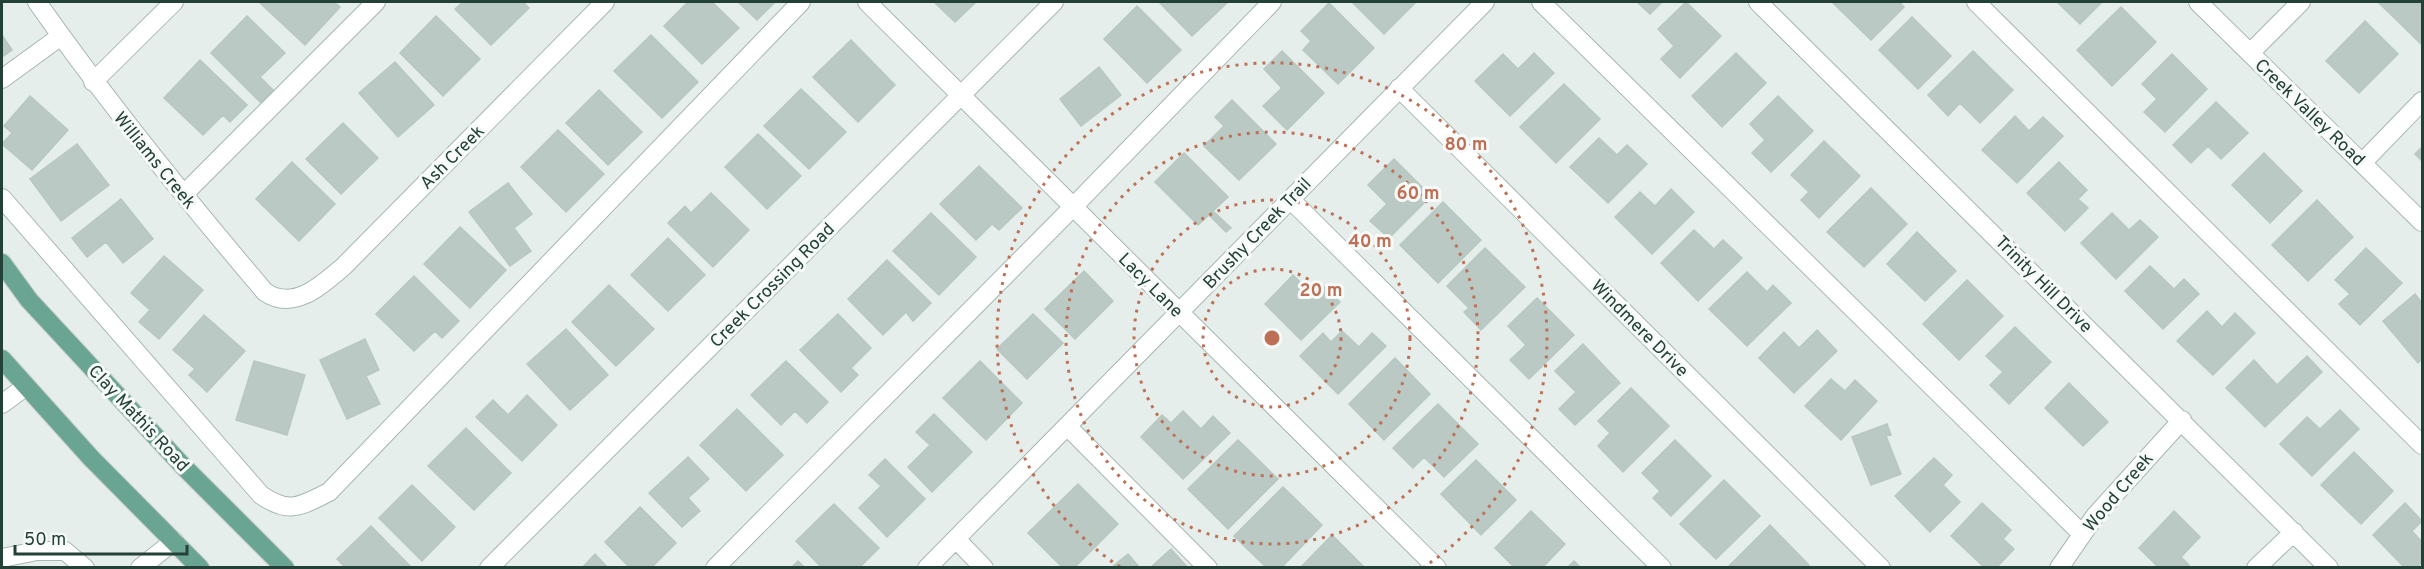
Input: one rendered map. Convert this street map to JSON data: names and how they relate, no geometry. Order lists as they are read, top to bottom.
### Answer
{
  "streets": {
    "main road": ["Clay Mathis Road"],
    "street": [
      "Creek Valley Road",
      "Ash Creek",
      "Williams Creek",
      "Brushy Creek Trail",
      "Trinity Hill Drive",
      "Creek Crossing Road",
      "Lacy Lane",
      "Windmere Drive",
      "Wood Creek"
    ]
  },
  "crossings": [
    ["Ash Creek", "Williams Creek"],
    ["Brushy Creek Trail", "Lacy Lane"],
    ["Brushy Creek Trail", "Windmere Drive"],
    ["Trinity Hill Drive", "Wood Creek"],
    ["Creek Crossing Road", "Lacy Lane"]
  ],
  "scale_bar": "50 m",
  "rings": [
    "80 m",
    "60 m",
    "40 m",
    "20 m"
  ]
}
